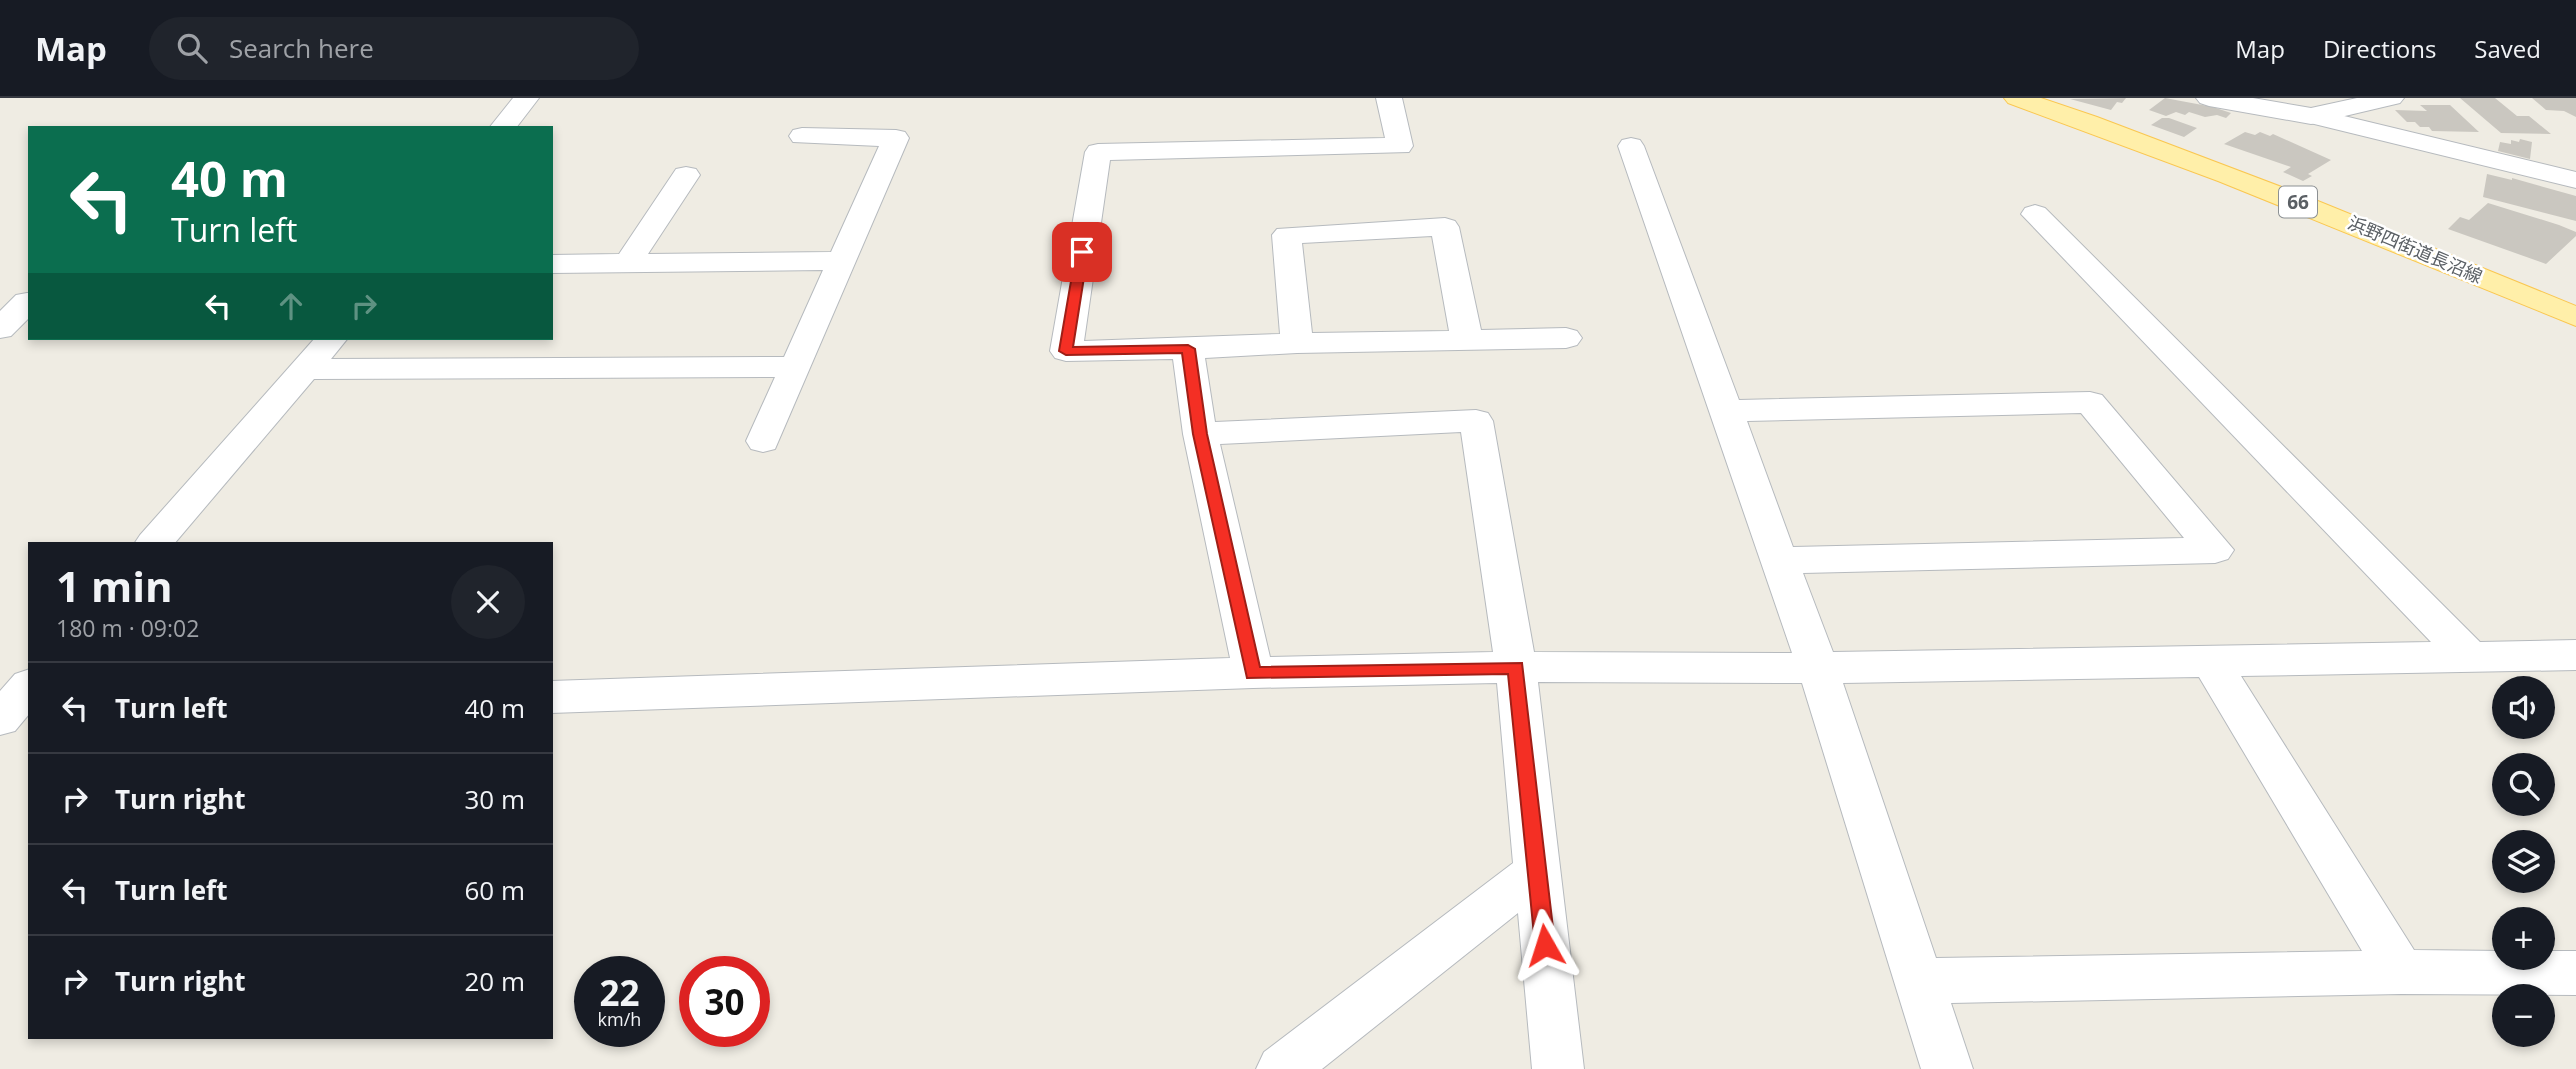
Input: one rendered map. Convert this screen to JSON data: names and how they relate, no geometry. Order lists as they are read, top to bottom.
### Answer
{
  "streets": {
    "main road": ["66", "浜野四街道長沼線"]
  },
  "page": {
    "header": "Map",
    "search": "Search here",
    "nav": ["Map", "Directions", "Saved"],
    "turn": ["40 m", "Turn left"],
    "heading": ["1 min", "180 m · 09:02"],
    "list": [
      {
        "name": "Turn left",
        "value": "40 m"
      },
      {
        "name": "Turn right",
        "value": "30 m"
      },
      {
        "name": "Turn left",
        "value": "60 m"
      },
      {
        "name": "Turn right",
        "value": "20 m"
      }
    ],
    "map_buttons": ["+", "−"],
    "speed": "22 km/h",
    "limit": "30"
  }
}
